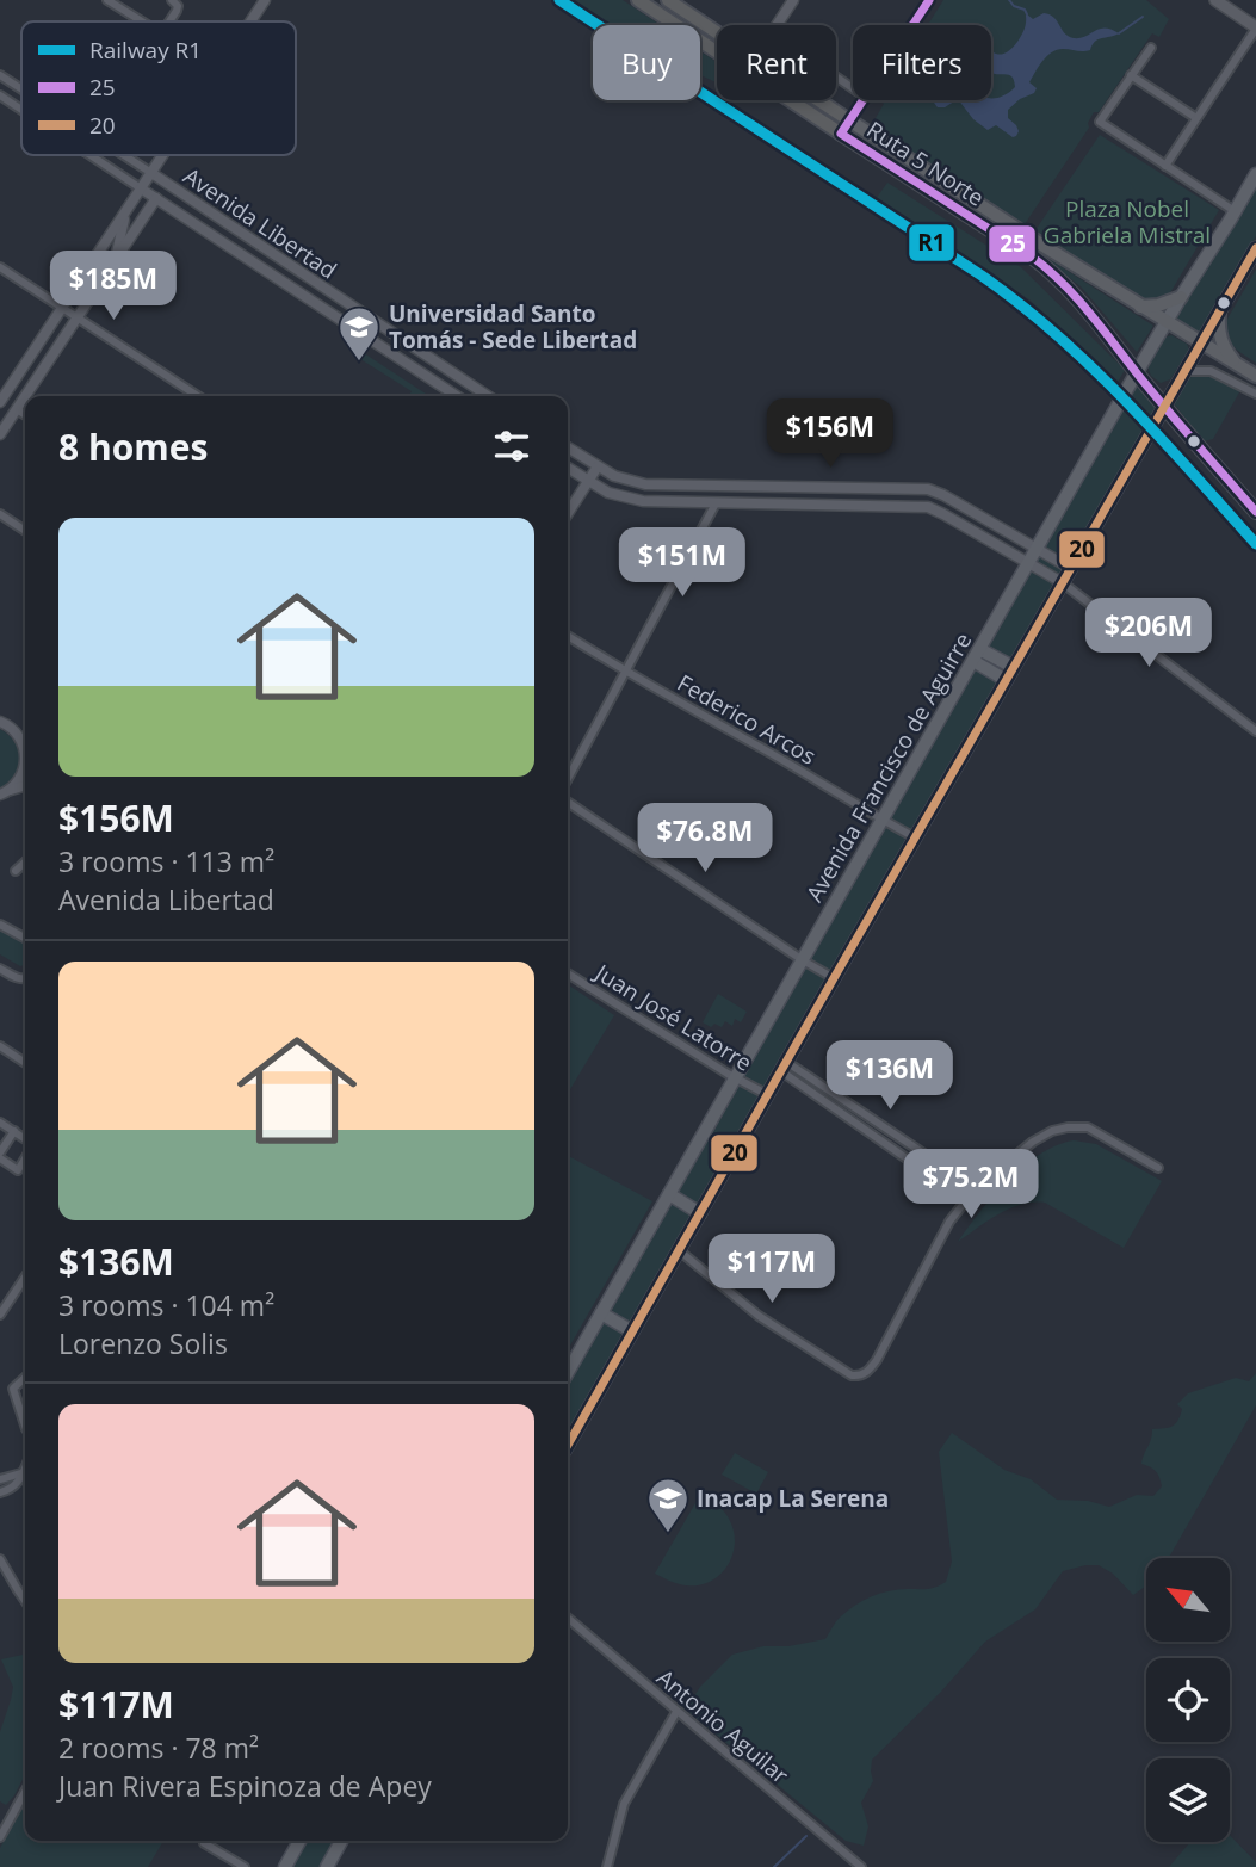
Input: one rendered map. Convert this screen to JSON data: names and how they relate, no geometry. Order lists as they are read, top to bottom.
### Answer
{
  "streets": {
    "highway": ["Ruta 5 Norte"],
    "main road": ["Avenida Francisco de Aguirre"],
    "street": [
      "Avenida Libertad",
      "Federico Arcos",
      "Juan José Latorre",
      "Antonio Aguilar"
    ]
  },
  "crossings": [
    ["Ruta 5 Norte", "Avenida Francisco de Aguirre"],
    ["Federico Arcos", "Avenida Francisco de Aguirre"],
    ["Avenida Francisco de Aguirre", "Juan José Latorre"]
  ],
  "parks": ["Plaza Nobel Gabriela Mistral"],
  "places": {
    "school or university": ["Universidad Santo Tomás - Sede Libertad", "Inacap La Serena"]
  },
  "lines": ["rail line R1", "transit line 25", "transit line 20"],
  "legend": ["Railway R1", "25", "20"],
  "north": "top left",
  "page": {
    "chip": ["Buy", "Rent", "Filters"],
    "price": [
      "$185M",
      "$156M",
      "$151M",
      "$206M",
      "$76.8M",
      "$136M",
      "$75.2M",
      "$117M"
    ],
    "heading": "8 homes",
    "list": [
      {
        "name": "$156M",
        "note": "3 rooms · 113 m² · Avenida Libertad"
      },
      {
        "name": "$136M",
        "note": "3 rooms · 104 m² · Lorenzo Solis"
      },
      {
        "name": "$117M",
        "note": "2 rooms · 78 m² · Juan Rivera Espinoza de Apey"
      }
    ]
  }
}
